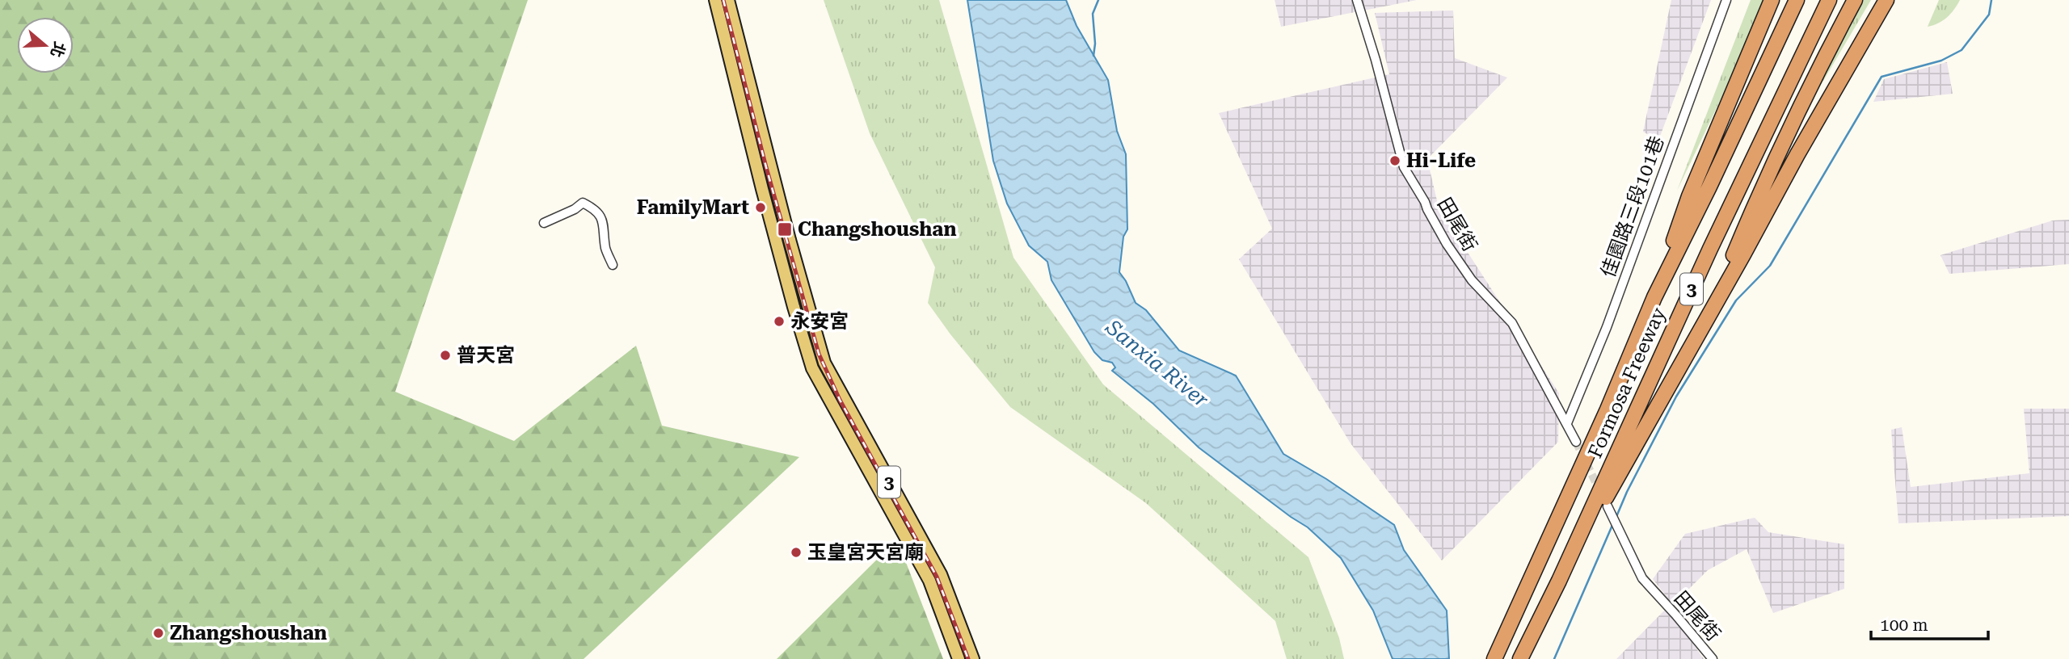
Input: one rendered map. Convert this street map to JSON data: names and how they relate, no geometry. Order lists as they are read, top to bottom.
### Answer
{
  "streets": {
    "highway": ["3", "Formosa Freeway"],
    "street": ["佳園路三段101巷", "田尾街"]
  },
  "crossings": [
    ["佳園路三段101巷", "田尾街"]
  ],
  "water": ["Sanxia River"],
  "places": {
    "other": [
      "Hi-Life",
      "FamilyMart",
      "永安宮",
      "普天宮",
      "玉皇宮天宮廟",
      "Zhangshoushan"
    ],
    "transit": ["Changshoushan"]
  },
  "scale_bar": "100 m",
  "north": "right"
}
